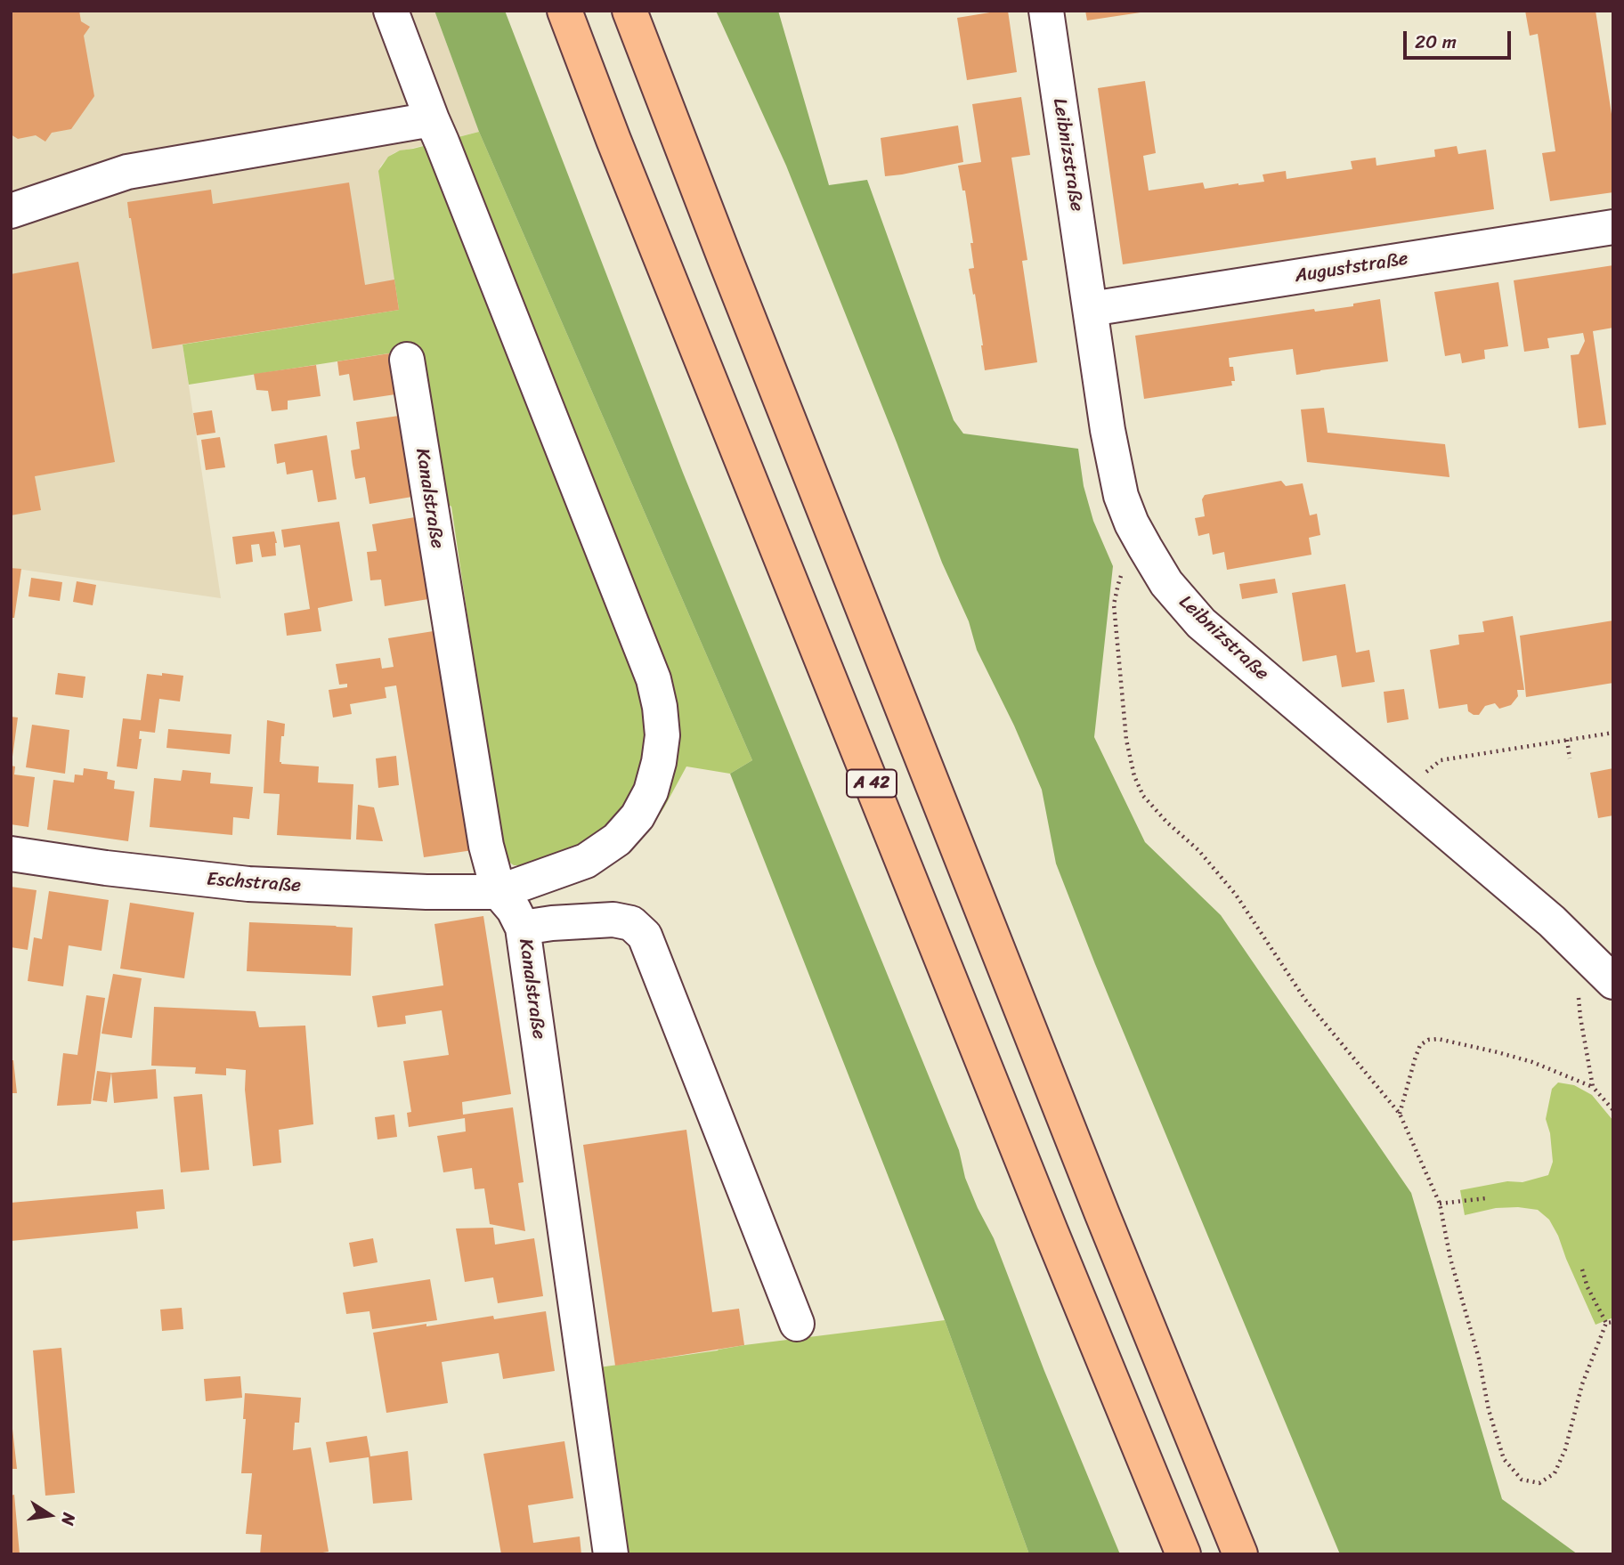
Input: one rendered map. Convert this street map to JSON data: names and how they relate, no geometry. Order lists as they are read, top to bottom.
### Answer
{
  "streets": {
    "highway": ["A 42"],
    "street": [
      "Leibnizstraße",
      "Auguststraße",
      "Kanalstraße",
      "Eschstraße"
    ]
  },
  "crossings": [
    ["Leibnizstraße", "Auguststraße"],
    ["Kanalstraße", "Eschstraße"]
  ],
  "scale_bar": "20 m",
  "north": "right"
}
